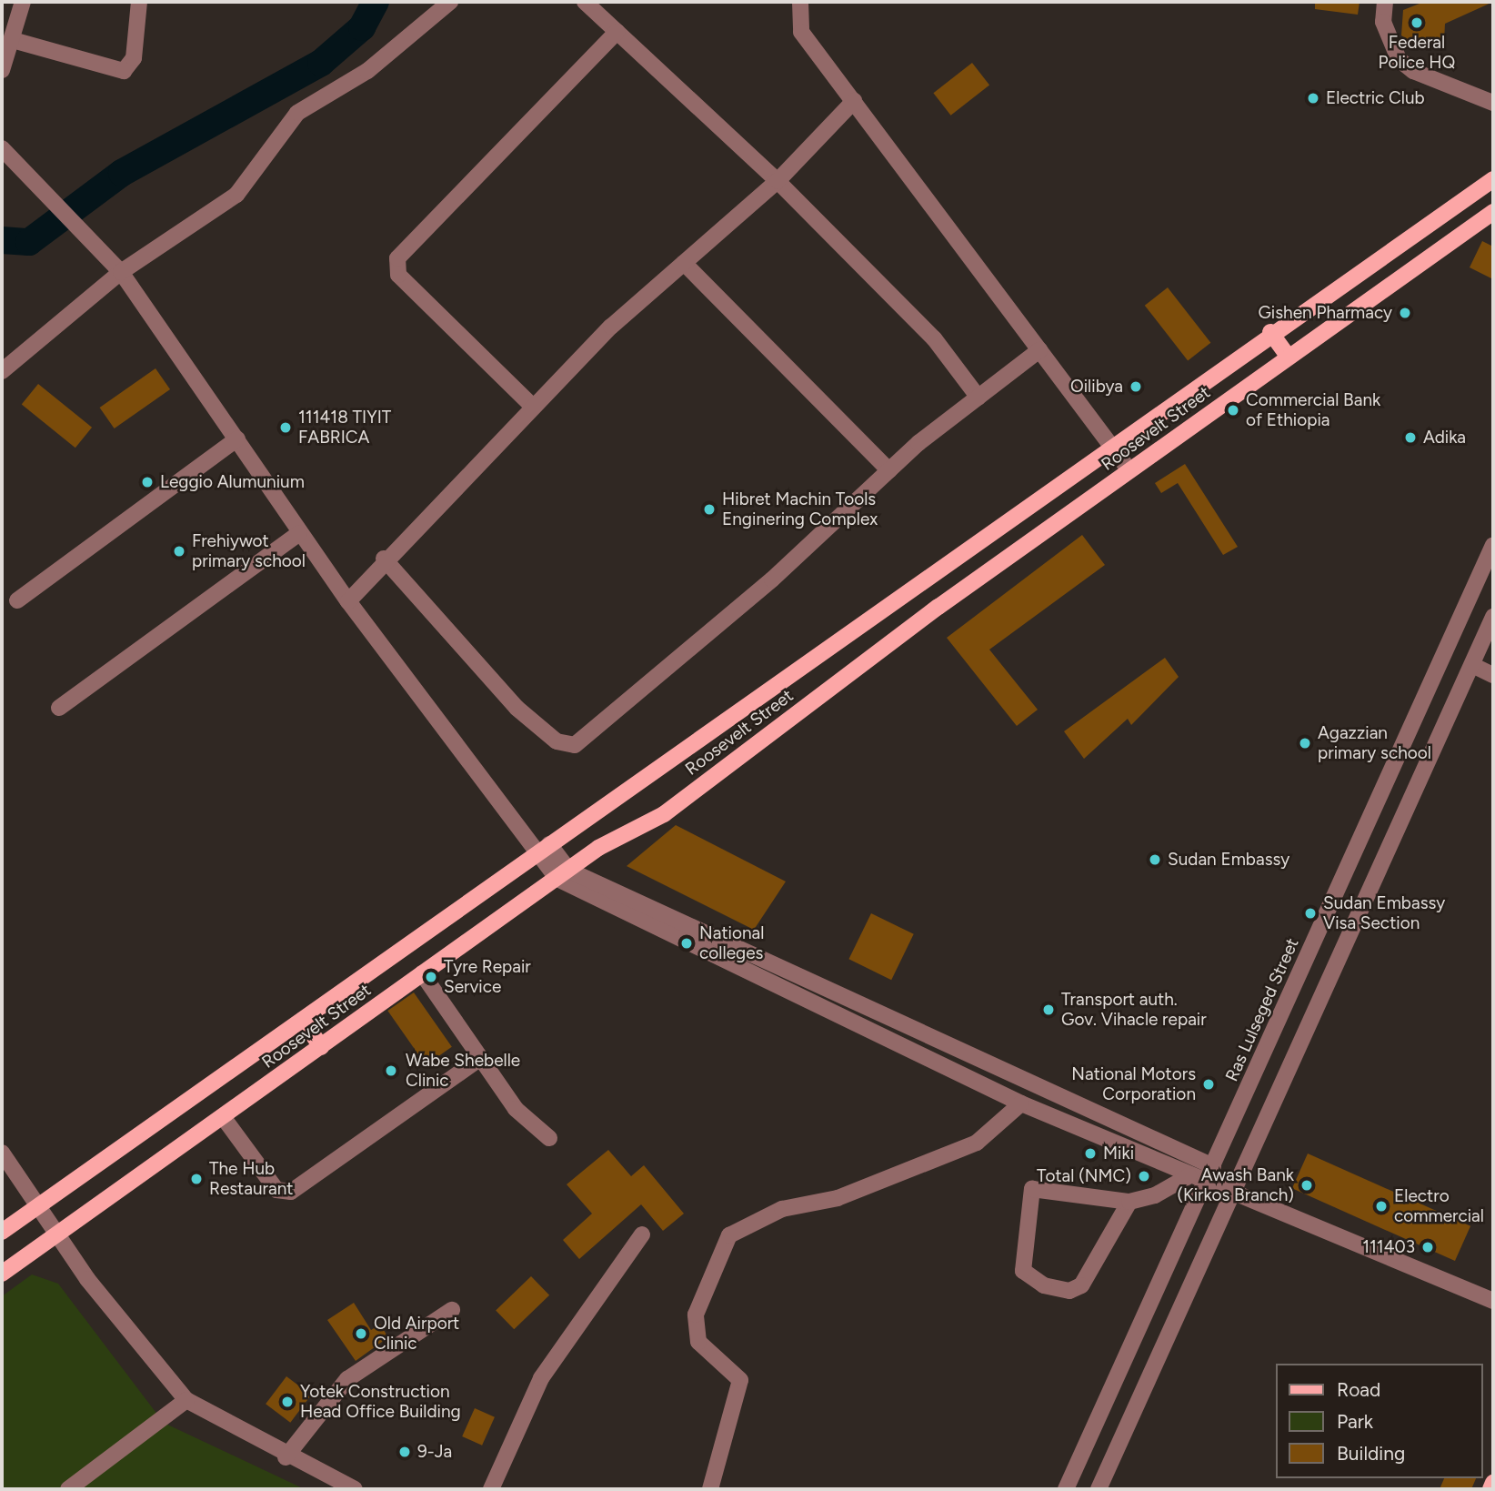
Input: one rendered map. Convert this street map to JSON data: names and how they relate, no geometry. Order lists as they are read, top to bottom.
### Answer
{
  "streets": {
    "main road": ["Roosevelt Street"],
    "street": ["Ras Lulseged Street"]
  },
  "places": [
    "Federal Police HQ",
    "Electric Club",
    "Gishen Pharmacy",
    "Oilibya",
    "Commercial Bank of Ethiopia",
    "111418 TIYIT FABRICA",
    "Adika",
    "Leggio Alumunium",
    "Hibret Machin Tools Enginering Complex",
    "Frehiywot primary school",
    "Agazzian primary school",
    "Sudan Embassy",
    "Sudan Embassy Visa Section",
    "National colleges",
    "Tyre Repair Service",
    "Transport auth. Gov. Vihacle repair",
    "Wabe Shebelle Clinic",
    "National Motors Corporation",
    "Miki",
    "Total (NMC)",
    "The Hub Restaurant",
    "Awash Bank (Kirkos Branch)",
    "Electro commercial",
    "111403",
    "Old Airport Clinic",
    "Yotek Construction Head Office Building",
    "9-Ja"
  ],
  "legend": ["Road", "Park", "Building"]
}
